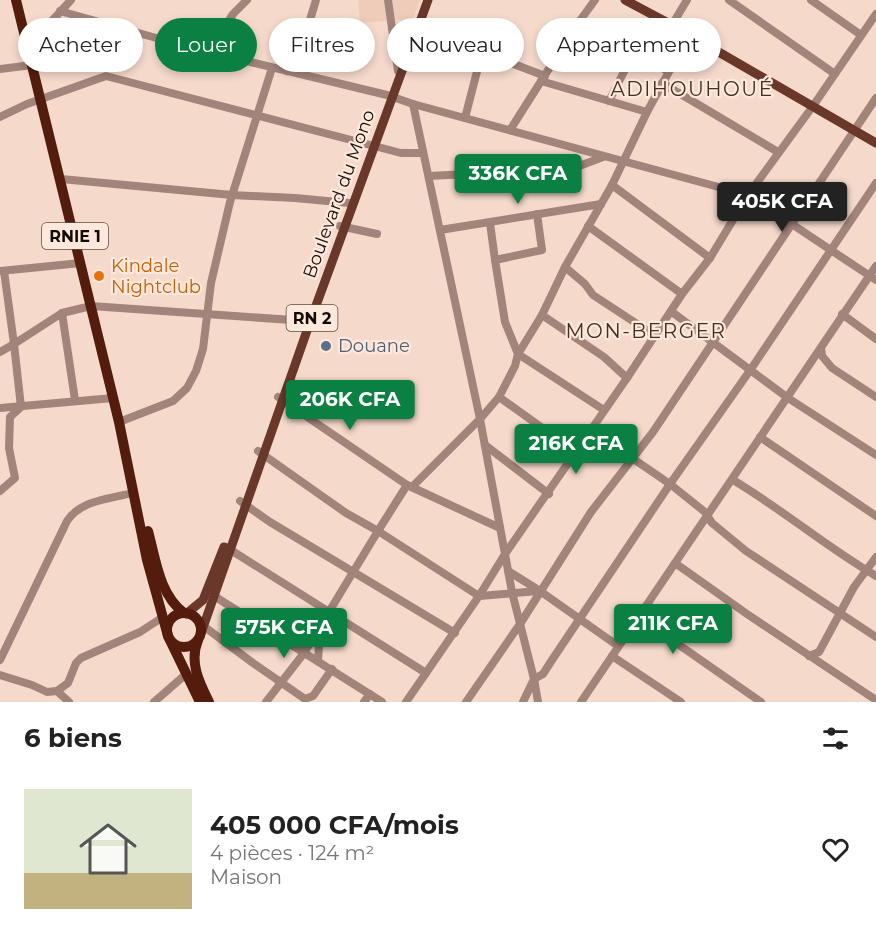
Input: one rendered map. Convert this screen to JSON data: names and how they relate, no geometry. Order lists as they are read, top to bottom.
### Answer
{
  "streets": {
    "highway": ["RNIE 1"],
    "main road": ["Boulevard du Mono", "RN 2"]
  },
  "crossings": [
    ["Boulevard du Mono", "RNIE 1"]
  ],
  "districts": ["ADIHOUHOUÉ", "MON-BERGER"],
  "places": ["Kindale Nightclub", "Douane"],
  "page": {
    "chip": [
      "Acheter",
      "Louer",
      "Filtres",
      "Nouveau",
      "Appartement"
    ],
    "price": [
      "336K CFA",
      "405K CFA",
      "206K CFA",
      "216K CFA",
      "211K CFA",
      "575K CFA"
    ],
    "heading": "6 biens",
    "list": [
      {
        "name": "405 000 CFA/mois",
        "note": "4 pièces · 124 m² · Maison"
      }
    ]
  }
}
